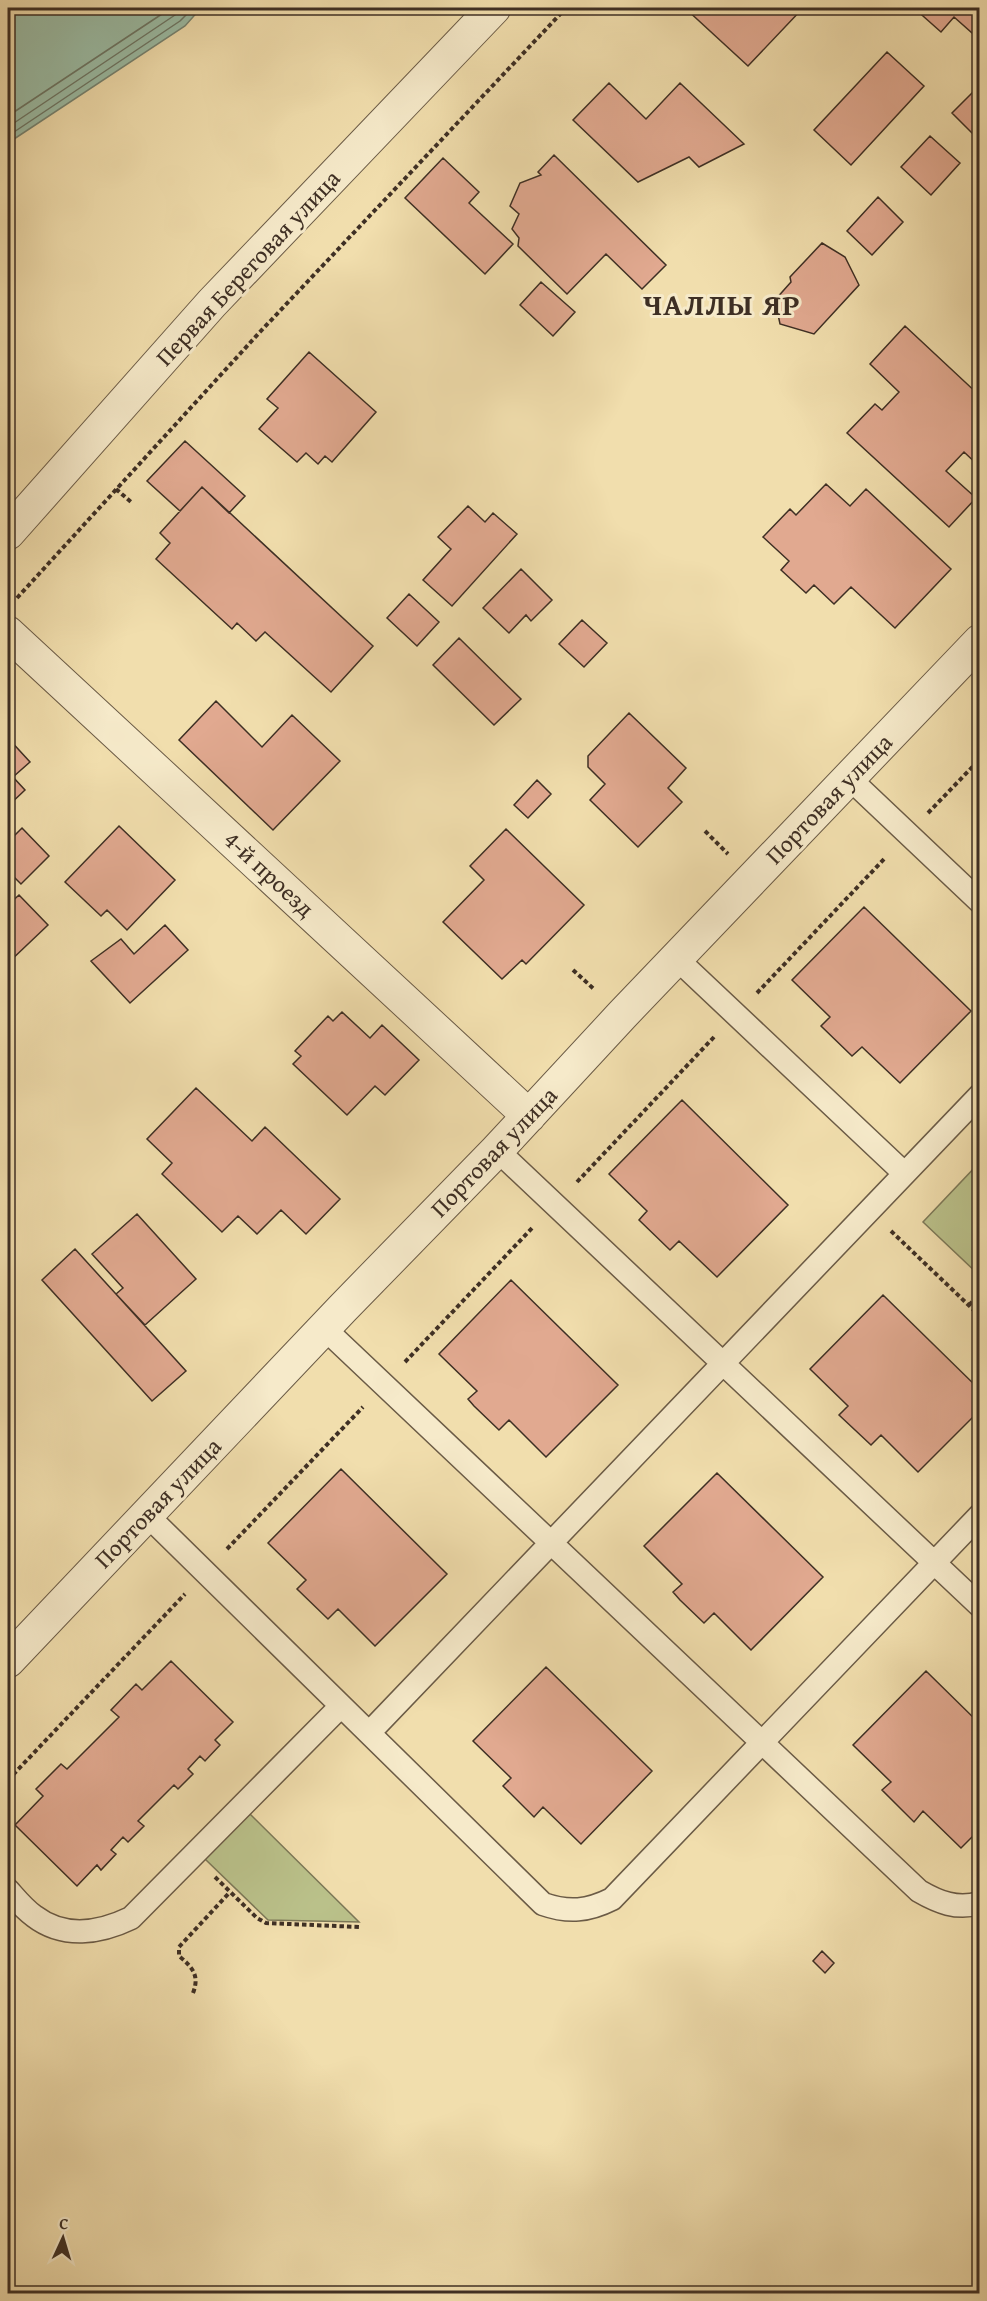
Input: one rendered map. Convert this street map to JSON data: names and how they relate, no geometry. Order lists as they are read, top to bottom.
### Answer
{
  "streets": {
    "street": ["Первая Береговая улица", "Портовая улица", "4-й проезд"]
  },
  "crossings": [
    ["Портовая улица", "4-й проезд"]
  ],
  "districts": ["ЧАЛЛЫ ЯР"],
  "north": "top"
}
